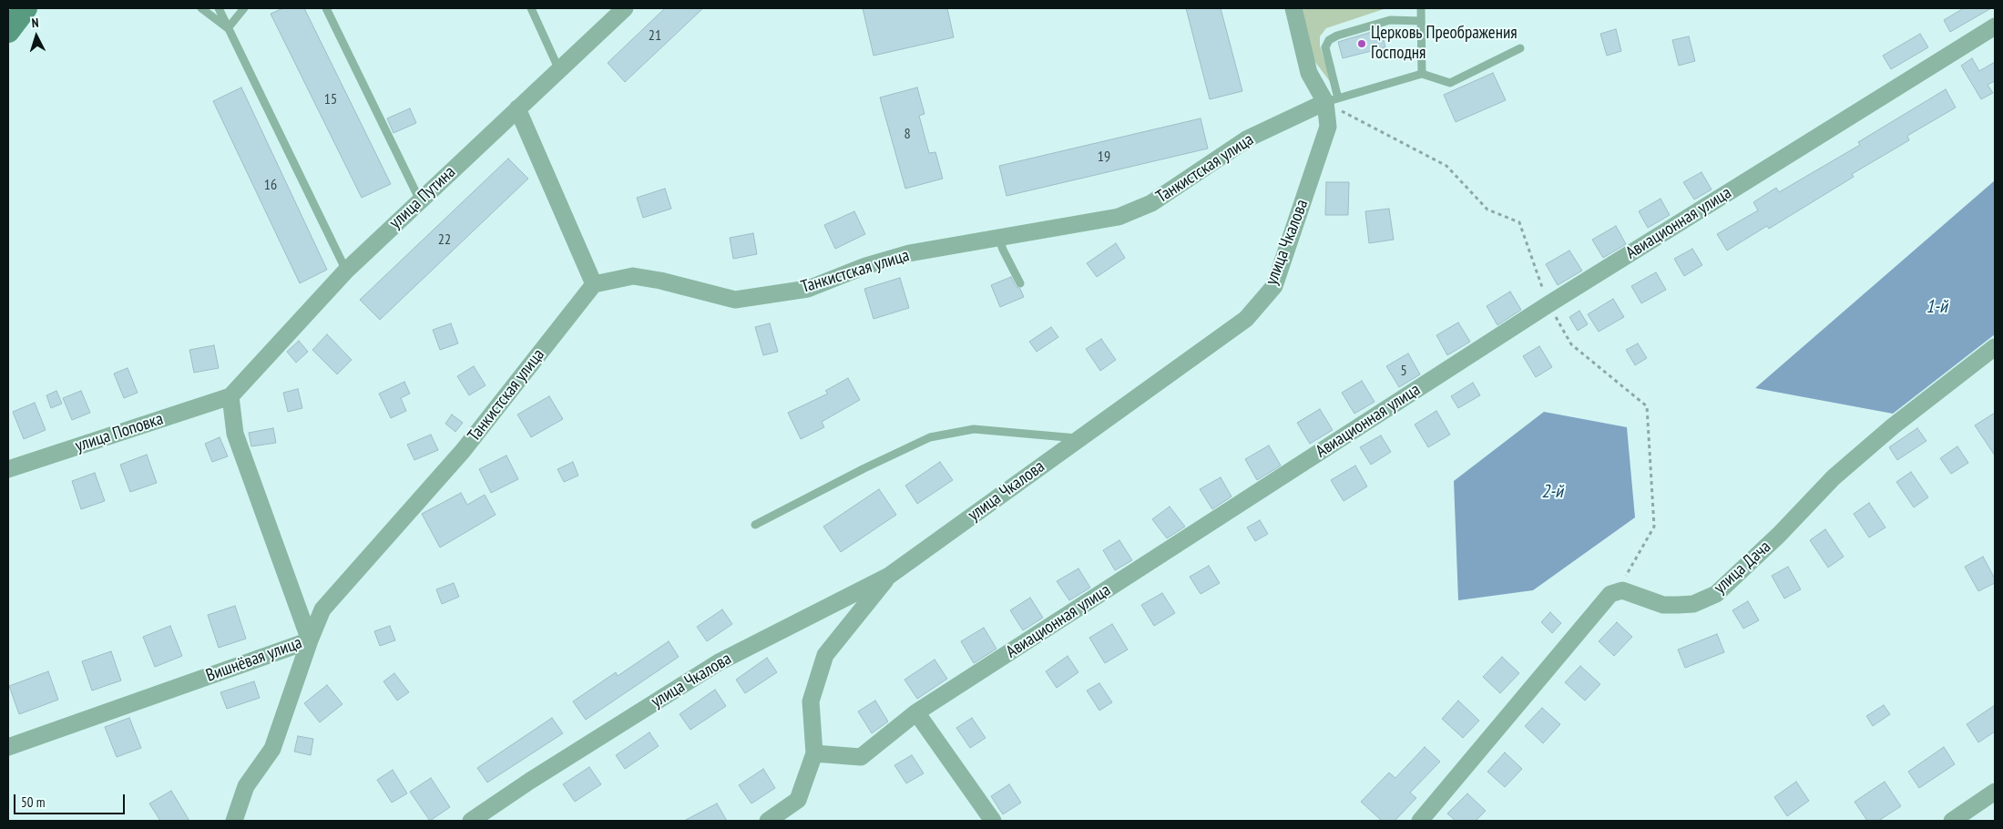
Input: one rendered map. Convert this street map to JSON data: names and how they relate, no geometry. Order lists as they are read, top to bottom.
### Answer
{
  "streets": {
    "street": [
      "Танкистская улица",
      "улица Путина",
      "Авиационная улица",
      "улица Чкалова",
      "улица Поповка",
      "улица Дача",
      "Вишнёвая улица"
    ]
  },
  "crossings": [
    ["Танкистская улица", "улица Чкалова"],
    ["Танкистская улица", "Вишнёвая улица"],
    ["улица Путина", "улица Поповка"],
    ["улица Путина", "Вишнёвая улица"],
    ["улица Поповка", "Вишнёвая улица"]
  ],
  "water": ["1-й", "2-й"],
  "places": ["Церковь Преображения Господня"],
  "house_numbers": [
    "21",
    "15",
    "8",
    "19",
    "16",
    "22",
    "5"
  ],
  "scale_bar": "50 m",
  "north": "top"
}
